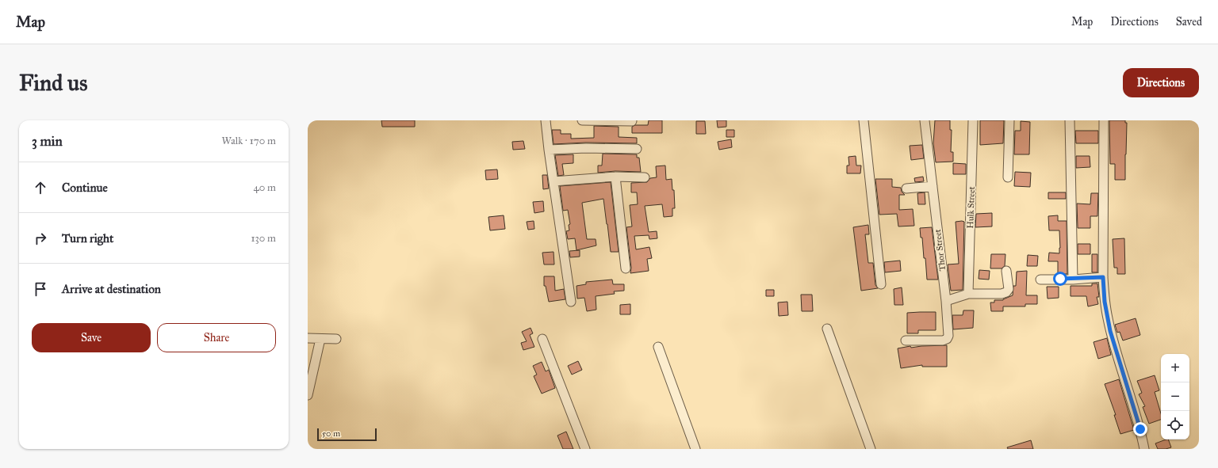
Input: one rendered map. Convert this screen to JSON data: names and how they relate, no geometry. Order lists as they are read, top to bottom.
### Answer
{
  "streets": {
    "street": ["Hulk Street", "Thor Street"]
  },
  "scale_bar": "50 m",
  "page": {
    "header": "Map",
    "nav": ["Map", "Directions", "Saved"],
    "buttons": [
      "Directions",
      ["Save", "Share"]
    ],
    "title": "Find us",
    "heading": ["3 min", "Walk · 170 m"],
    "list": [
      ["Continue", "40 m"],
      ["Turn right", "130 m"],
      "Arrive at destination"
    ],
    "map_buttons": ["+", "−"],
    "scale": "50 m"
  }
}
